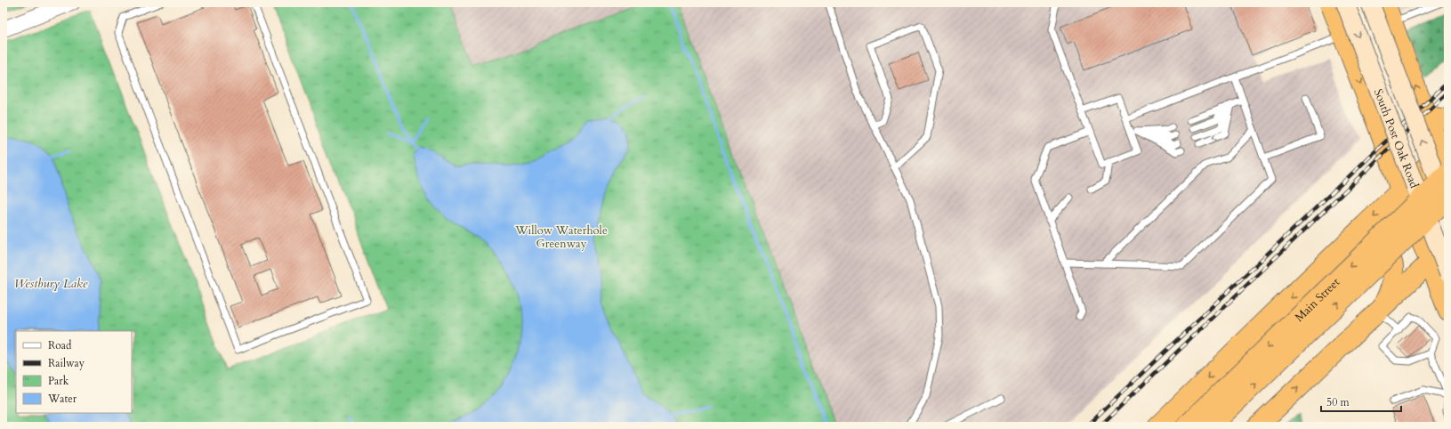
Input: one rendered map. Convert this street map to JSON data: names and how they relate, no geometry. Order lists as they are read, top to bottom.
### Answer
{
  "streets": {
    "highway": ["Main Street"],
    "main road": ["South Post Oak Road"]
  },
  "water": ["Westbury Lake"],
  "parks": ["Willow Waterhole Greenway"],
  "legend": [
    "Road",
    "Railway",
    "Park",
    "Water"
  ],
  "scale_bar": "50 m"
}
